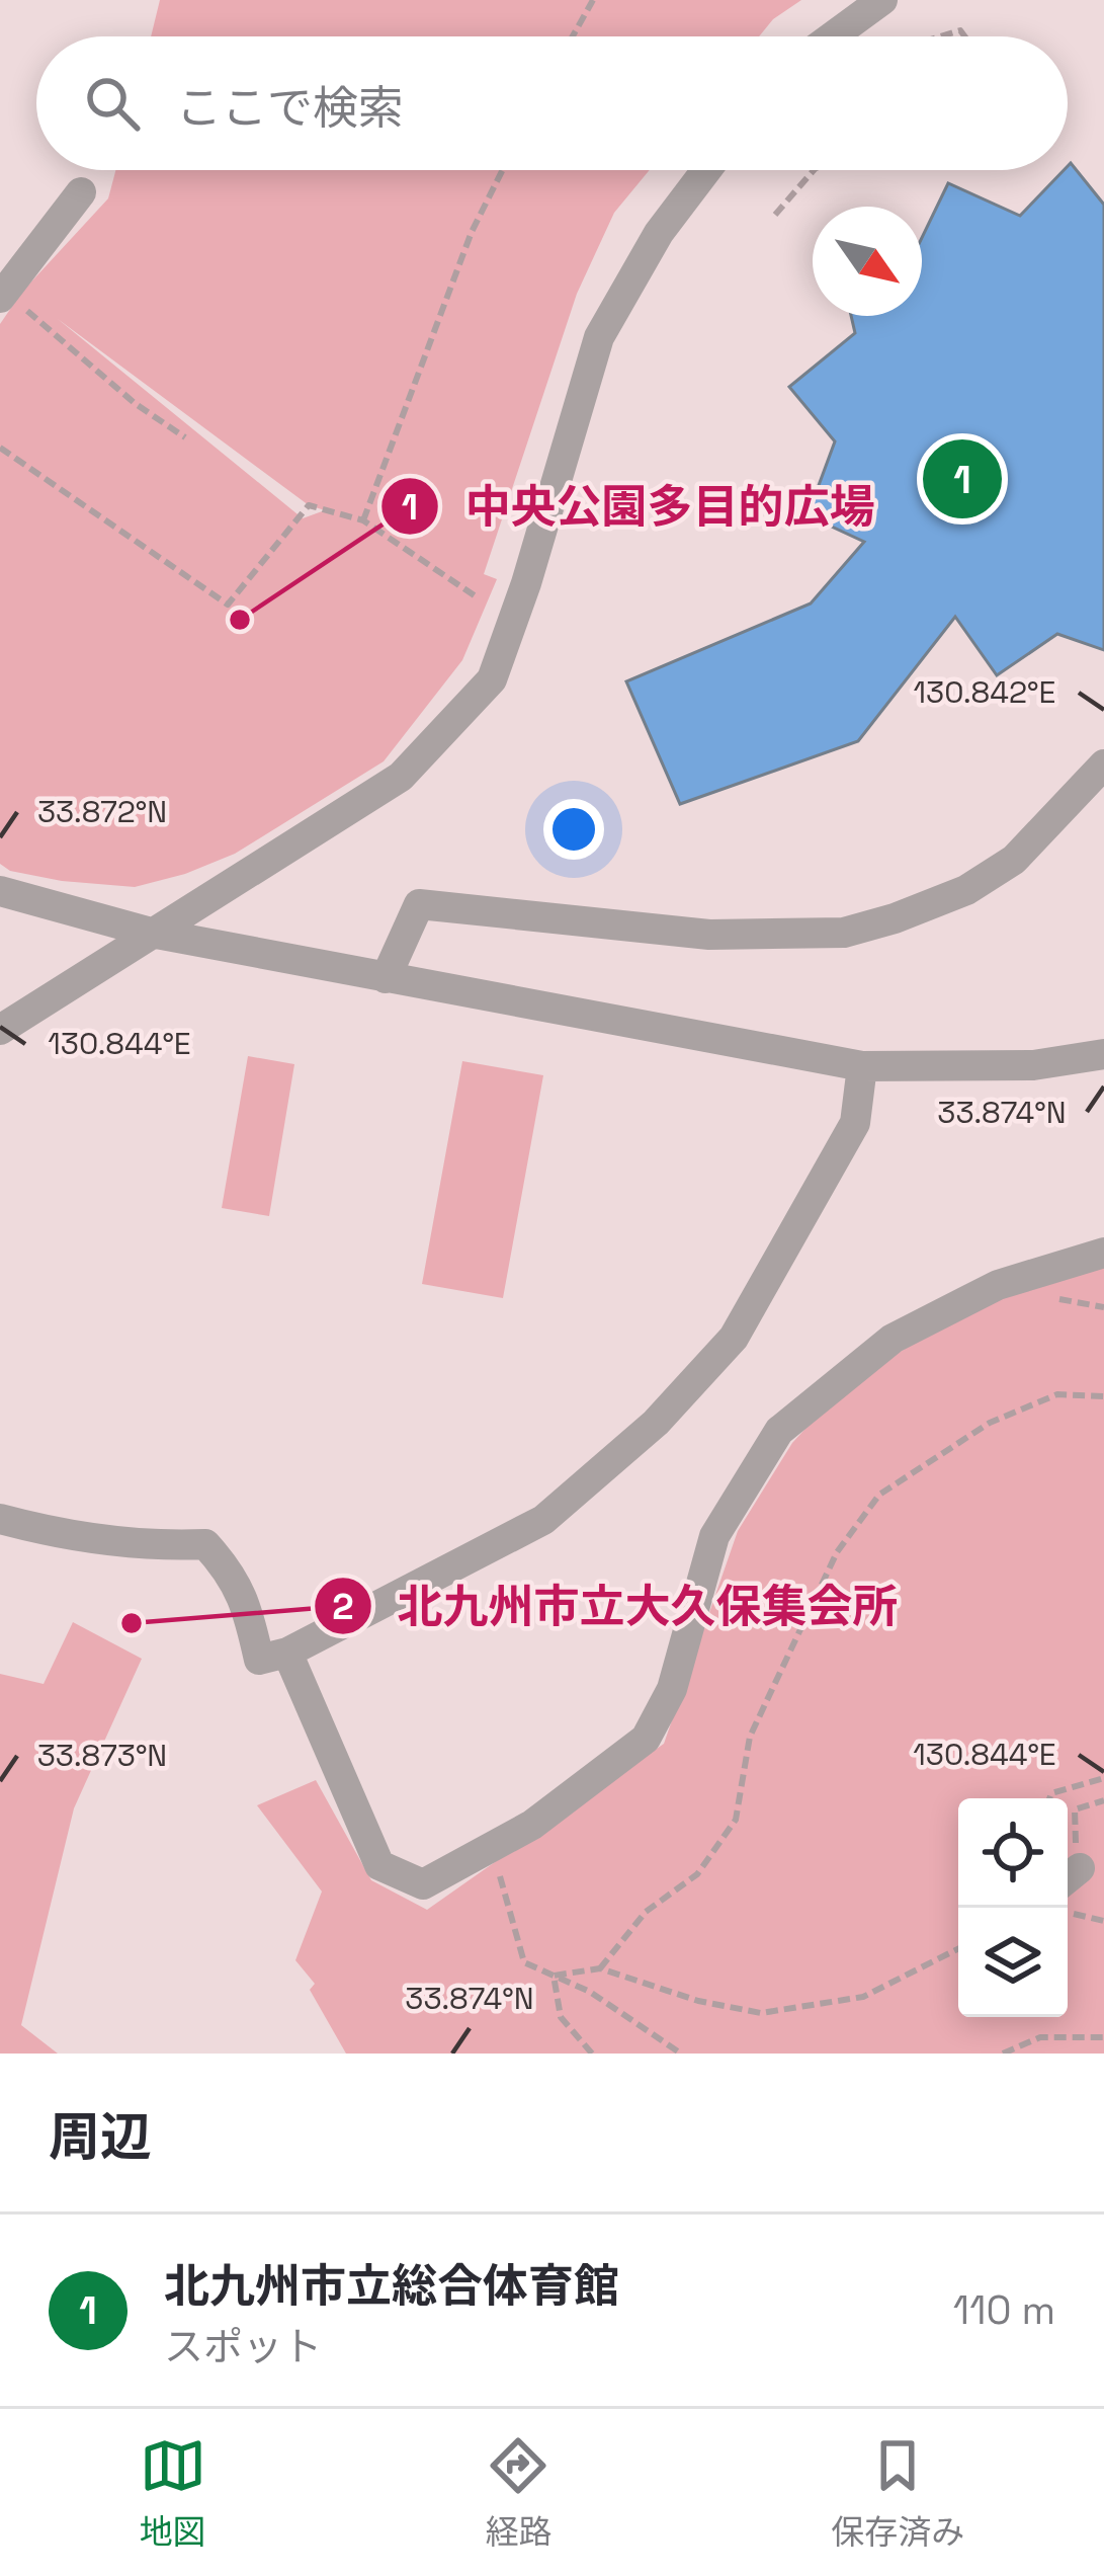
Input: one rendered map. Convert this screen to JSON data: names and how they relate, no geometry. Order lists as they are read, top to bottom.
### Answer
{
  "places": ["中央公園多目的広場", "北九州市立大久保集会所"],
  "north": "bottom right",
  "page": {
    "search": "ここで検索",
    "pins": "1",
    "heading": "周辺",
    "list": [
      {
        "mark": "1",
        "name": "北九州市立総合体育館",
        "note": "スポット",
        "value": "110 m"
      }
    ],
    "nav": ["地図", "経路", "保存済み"]
  },
  "coordinates": [
    "130.842°E",
    "33.872°N",
    "130.844°E",
    "33.874°N",
    "33.873°N"
  ]
}
